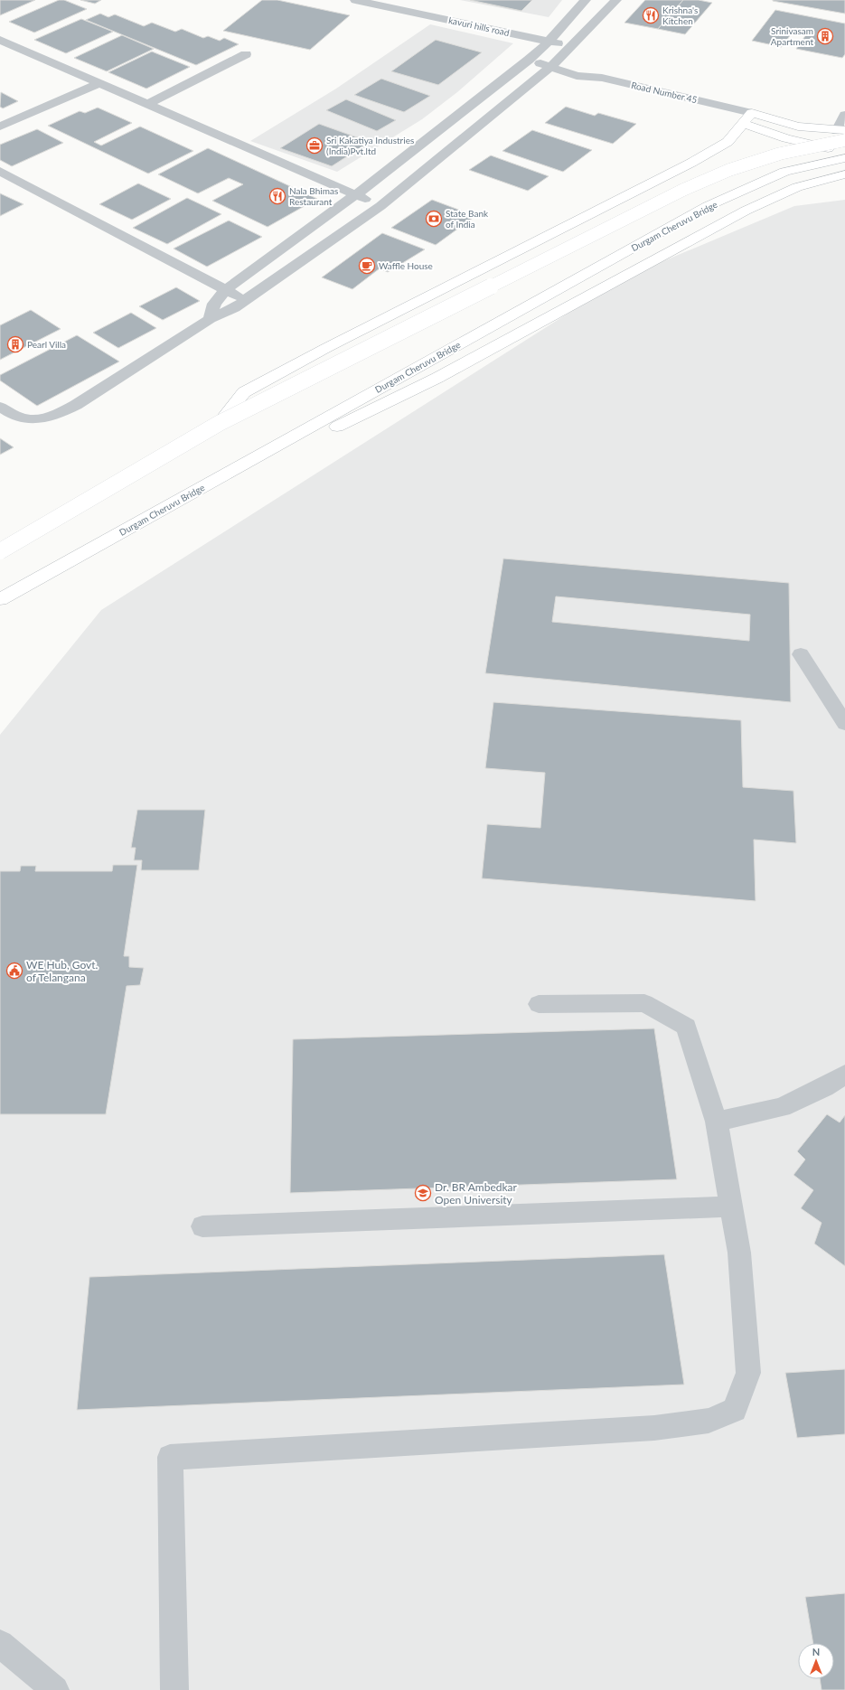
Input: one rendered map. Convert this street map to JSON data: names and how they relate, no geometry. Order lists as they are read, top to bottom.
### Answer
{
  "streets": {
    "main road": ["Durgam Cheruvu Bridge"],
    "street": ["kavuri hills road", "Road Number 45"]
  },
  "places": {
    "restaurant": ["Krishna's Kitchen", "Nala Bhimas Restaurant"],
    "building": ["Srinivasam Apartment", "Pearl Villa"],
    "office": ["Sri Kakatiya Industries (India)Pvt.ltd"],
    "bank": ["State Bank of India"],
    "cafe": ["Waffle House"],
    "public building": ["WE Hub, Govt. of Telangana"],
    "school or university": ["Dr. BR Ambedkar Open University"]
  },
  "north": "top"
}
